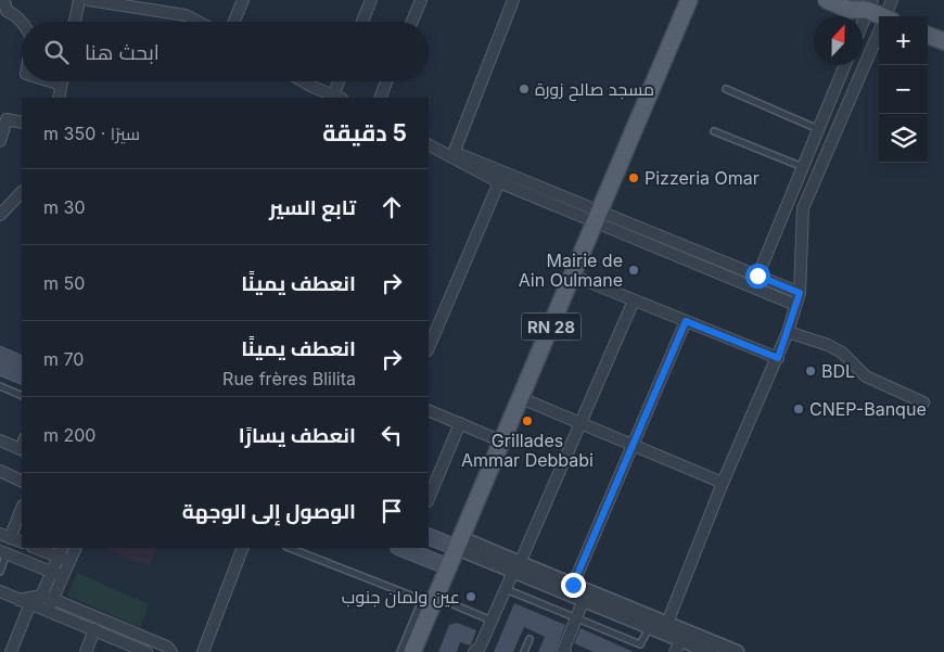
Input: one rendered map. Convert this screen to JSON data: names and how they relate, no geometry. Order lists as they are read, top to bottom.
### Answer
{
  "streets": {
    "main road": ["RN 28"]
  },
  "places": [
    "مسجد صالح زورة",
    "Pizzeria Omar",
    "Mairie de Ain Oulmane",
    "BDL",
    "CNEP-Banque",
    "Grillades Ammar Debbabi",
    "عين ولمان جنوب"
  ],
  "north": "top",
  "page": {
    "map_buttons": ["+", "−"],
    "search": "ابحث هنا",
    "heading": ["5 دقيقة", "سيرًا · 350 m"],
    "list": [
      ["تابع السير", "30 m"],
      ["انعطف يمينًا", "50 m"],
      ["انعطف يمينًا", "Rue frères Blilita", "70 m"],
      ["انعطف يسارًا", "200 m"],
      "الوصول إلى الوجهة"
    ]
  }
}
